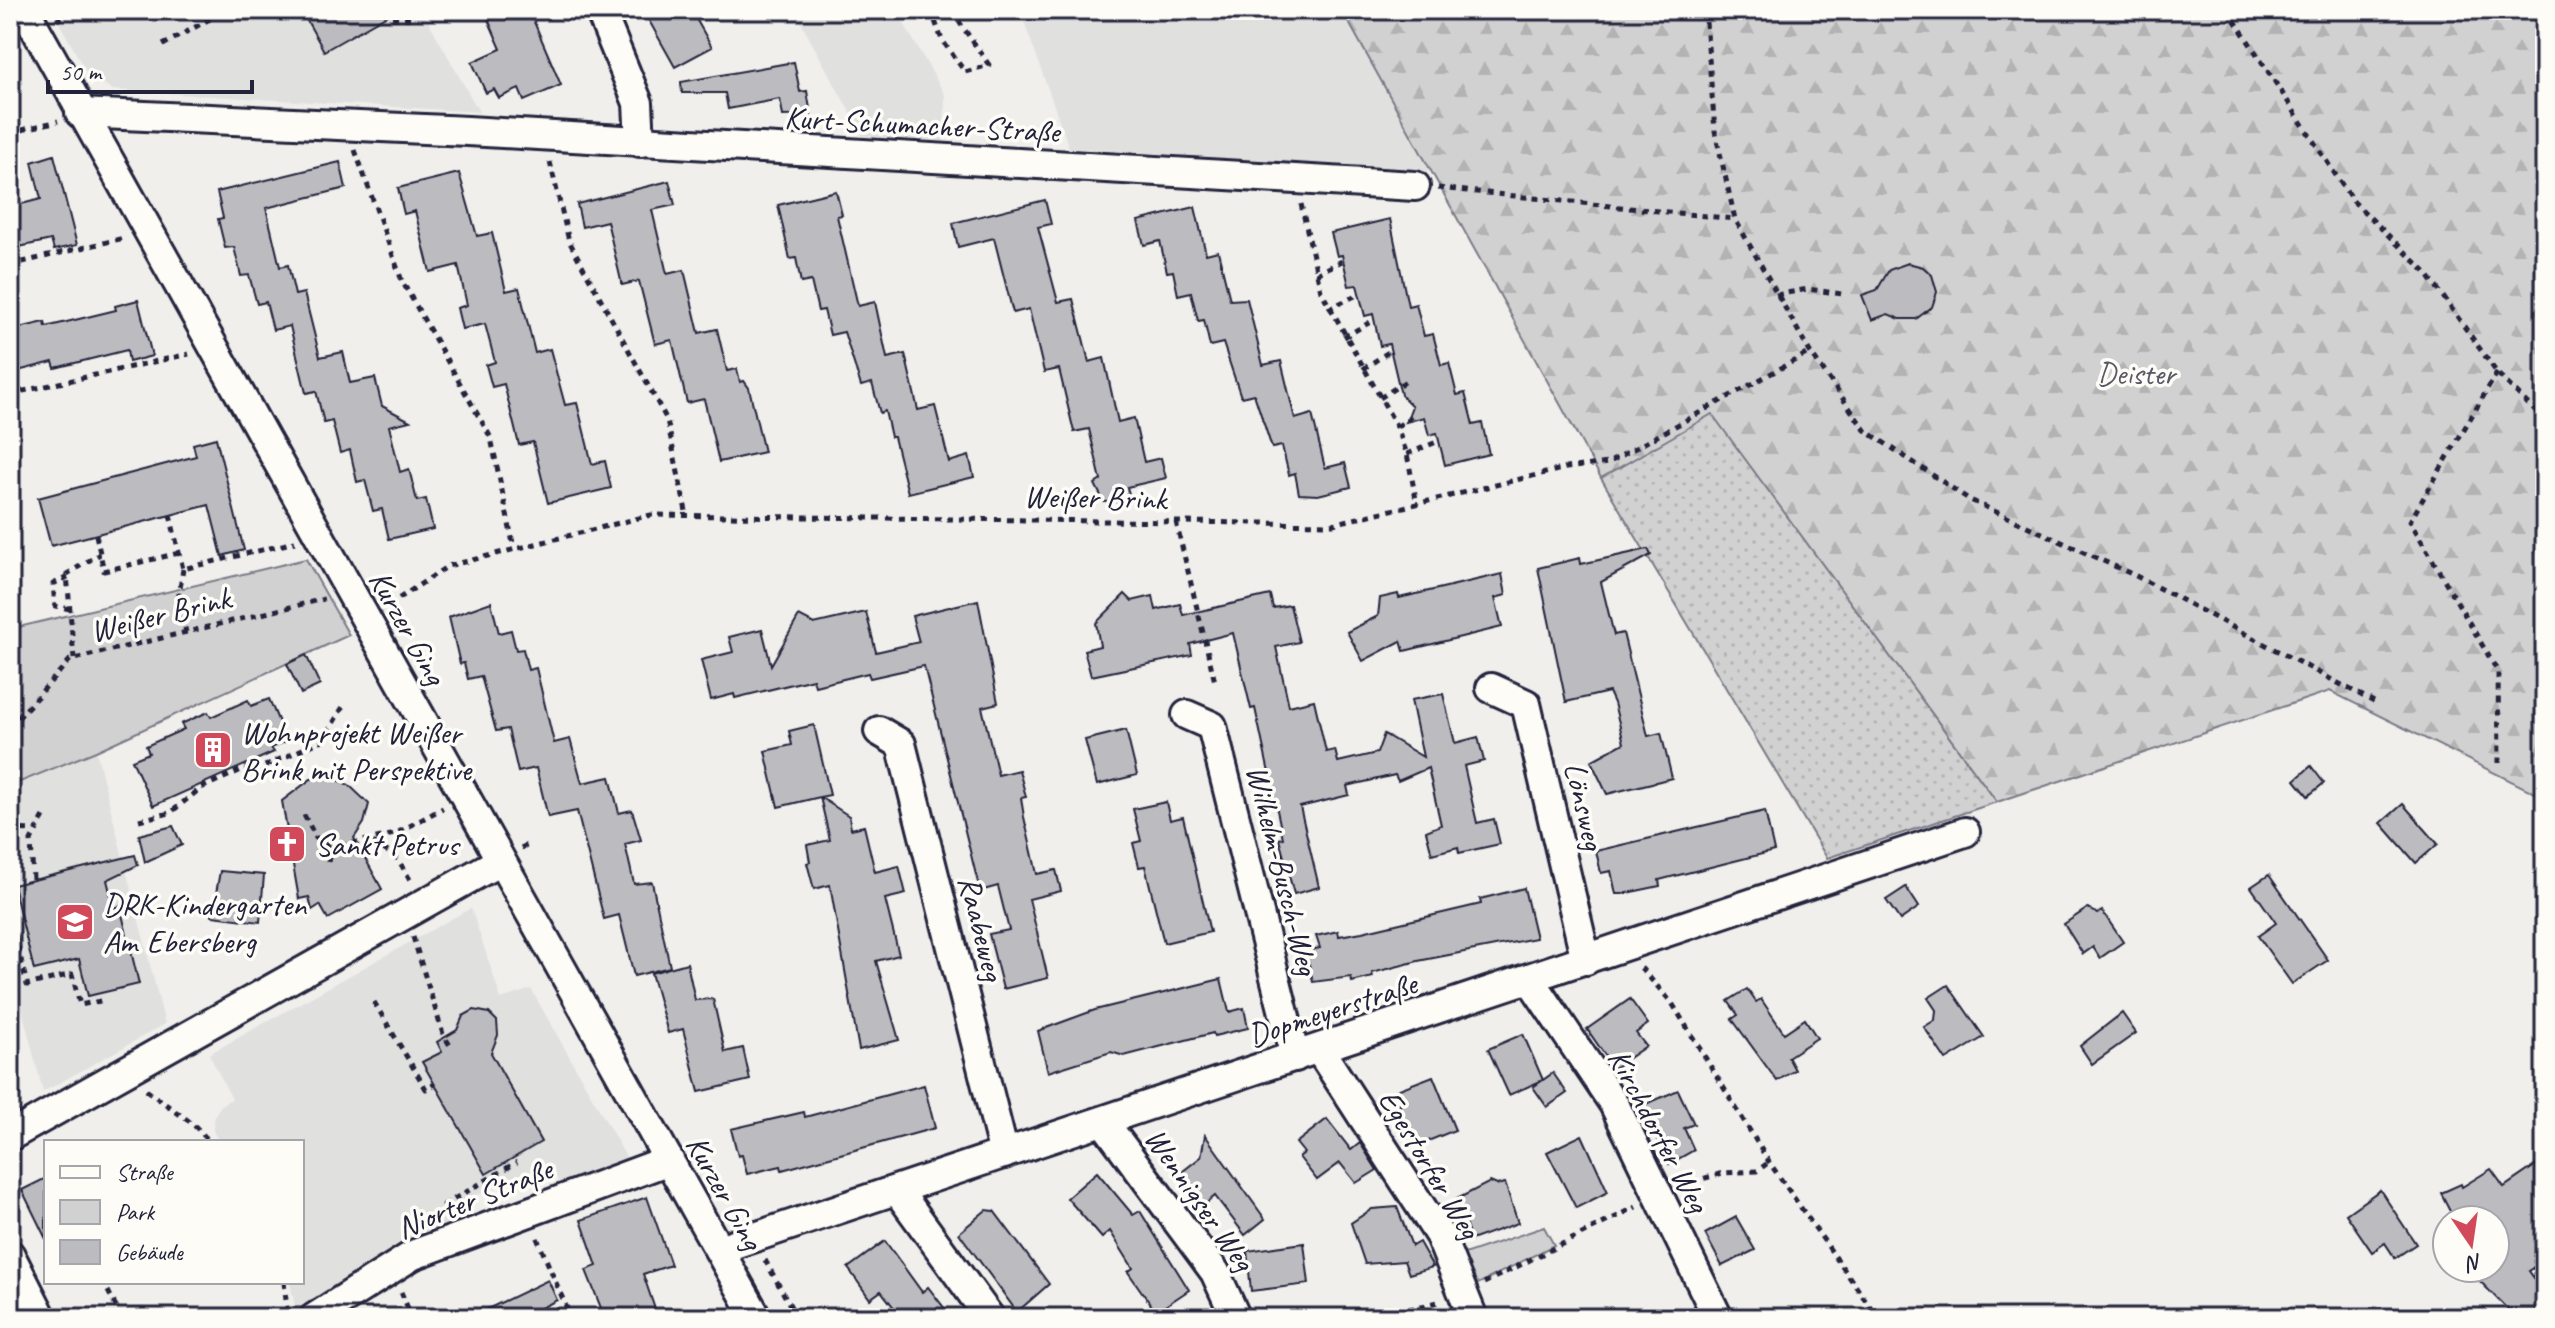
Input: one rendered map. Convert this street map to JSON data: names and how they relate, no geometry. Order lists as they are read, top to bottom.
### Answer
{
  "streets": {
    "street": [
      "Kurt-Schumacher-Straße",
      "Kurzer Ging",
      "Lönsweg",
      "Wilhelm-Busch-Weg",
      "Raabeweg",
      "Dopmeyerstraße",
      "Kirchdorfer Weg",
      "Egestorfer Weg",
      "Niorter Straße",
      "Wennigser Weg"
    ],
    "path": ["Weißer Brink"]
  },
  "crossings": [
    ["Kurt-Schumacher-Straße", "Kurzer Ging"],
    ["Weißer Brink", "Kurzer Ging"],
    ["Kurzer Ging", "Dopmeyerstraße"],
    ["Kurzer Ging", "Niorter Straße"],
    ["Lönsweg", "Dopmeyerstraße"],
    ["Wilhelm-Busch-Weg", "Dopmeyerstraße"],
    ["Wilhelm-Busch-Weg", "Egestorfer Weg"],
    ["Raabeweg", "Dopmeyerstraße"],
    ["Dopmeyerstraße", "Kirchdorfer Weg"],
    ["Dopmeyerstraße", "Egestorfer Weg"],
    ["Dopmeyerstraße", "Wennigser Weg"]
  ],
  "parks": ["Deister"],
  "places": {
    "building": ["Wohnprojekt Weißer Brink mit Perspektive"],
    "church": ["Sankt Petrus"],
    "school or university": ["DRK-Kindergarten Am Ebersberg"]
  },
  "legend": ["Straße", "Park", "Gebäude"],
  "scale_bar": "50 m",
  "north": "bottom"
}
